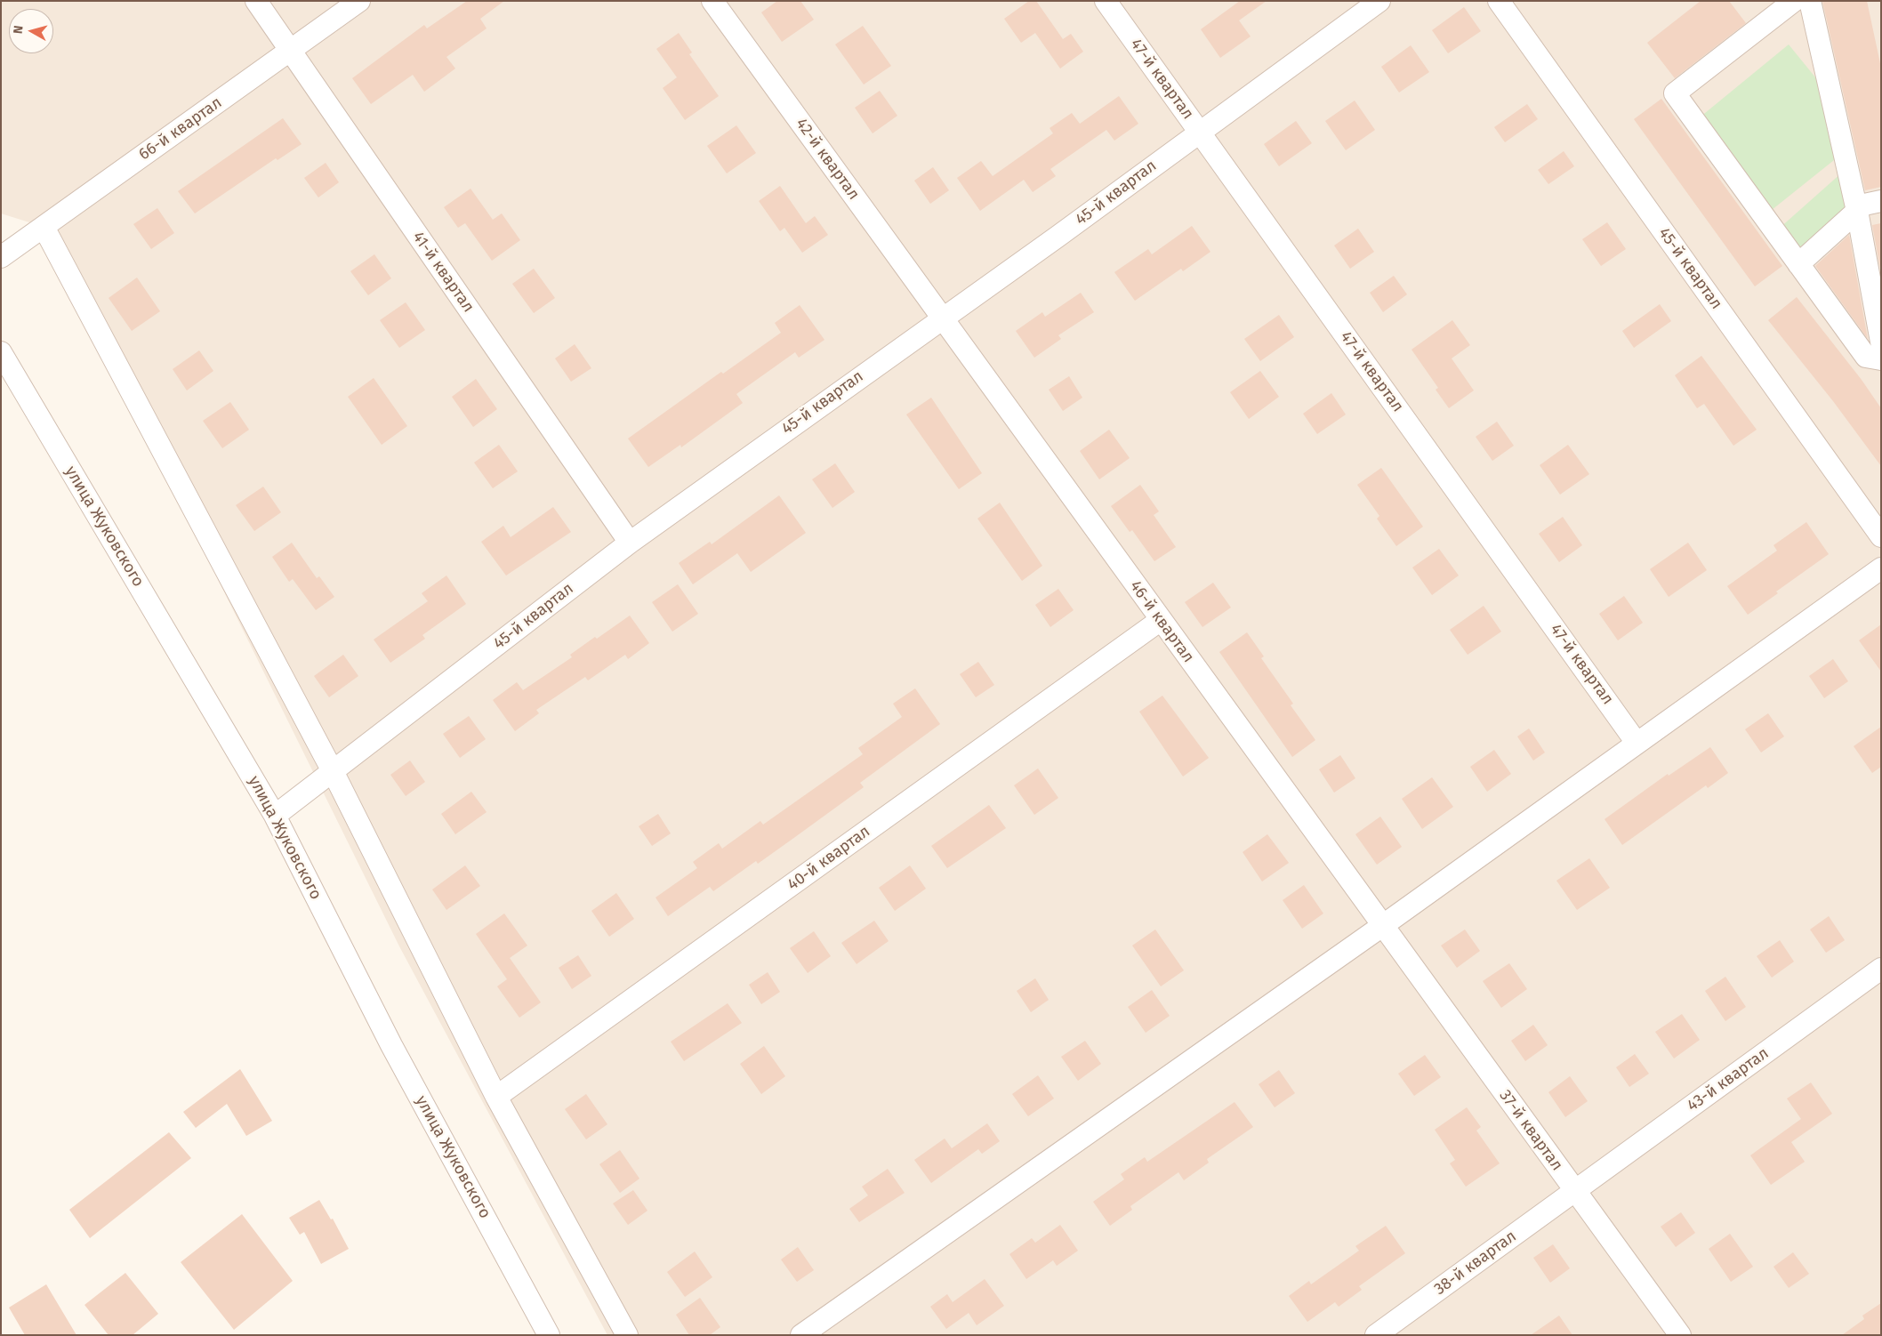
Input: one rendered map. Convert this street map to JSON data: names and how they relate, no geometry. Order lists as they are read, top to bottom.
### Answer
{
  "streets": {
    "street": [
      "47-й квартал",
      "66-й квартал",
      "42-й квартал",
      "45-й квартал",
      "41-й квартал",
      "улица Жуковского",
      "46-й квартал",
      "40-й квартал",
      "43-й квартал",
      "37-й квартал",
      "38-й квартал"
    ]
  },
  "crossings": [
    ["47-й квартал", "45-й квартал"],
    ["66-й квартал", "41-й квартал"],
    ["42-й квартал", "45-й квартал"],
    ["42-й квартал", "46-й квартал"],
    ["45-й квартал", "41-й квартал"],
    ["45-й квартал", "улица Жуковского"],
    ["45-й квартал", "46-й квартал"],
    ["46-й квартал", "40-й квартал"],
    ["46-й квартал", "37-й квартал"],
    ["43-й квартал", "37-й квартал"],
    ["43-й квартал", "38-й квартал"],
    ["37-й квартал", "38-й квартал"]
  ],
  "north": "left"
}
